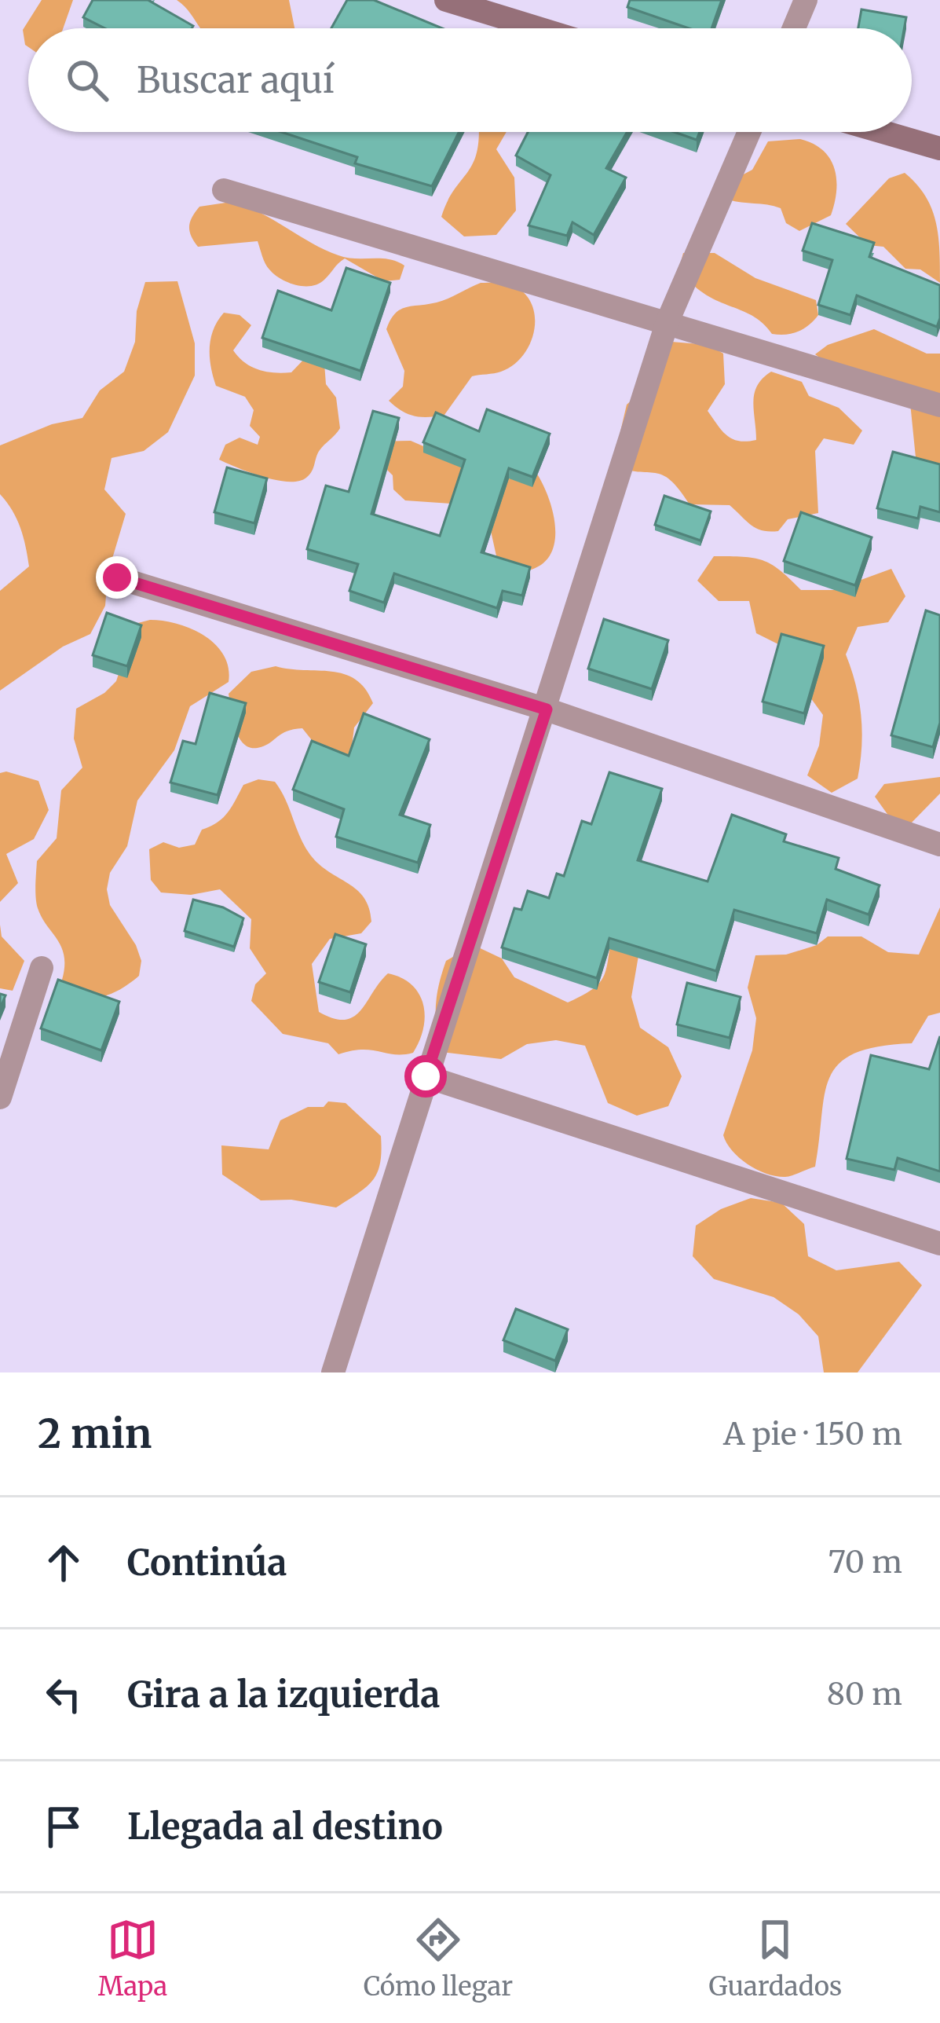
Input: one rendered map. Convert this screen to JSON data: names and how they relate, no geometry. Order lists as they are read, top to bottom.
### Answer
{
  "page": {
    "search": "Buscar aquí",
    "heading": ["2 min", "A pie · 150 m"],
    "list": [
      ["Continúa", "70 m"],
      ["Gira a la izquierda", "80 m"],
      "Llegada al destino"
    ],
    "nav": ["Mapa", "Cómo llegar", "Guardados"]
  }
}
